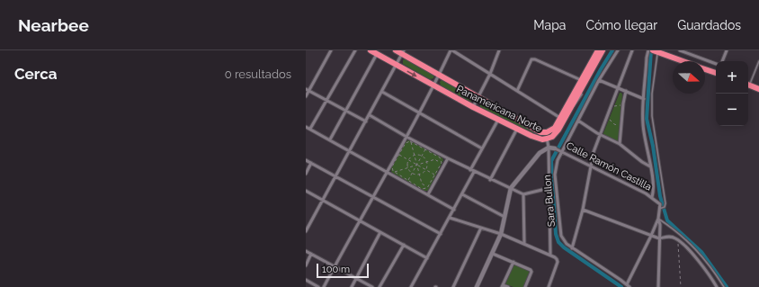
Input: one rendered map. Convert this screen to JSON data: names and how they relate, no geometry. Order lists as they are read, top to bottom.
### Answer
{
  "streets": {
    "highway": ["Panamericana Norte"],
    "street": ["Calle Ramón Castilla", "Sara Bullon"]
  },
  "crossings": [
    ["Calle Ramón Castilla", "Sara Bullon"]
  ],
  "scale_bar": "100 m",
  "north": "right",
  "page": {
    "header": "Nearbee",
    "nav": ["Mapa", "Cómo llegar", "Guardados"],
    "heading": ["Cerca", "0 resultados"],
    "map_buttons": ["+", "−"],
    "scale": "100 m"
  }
}
